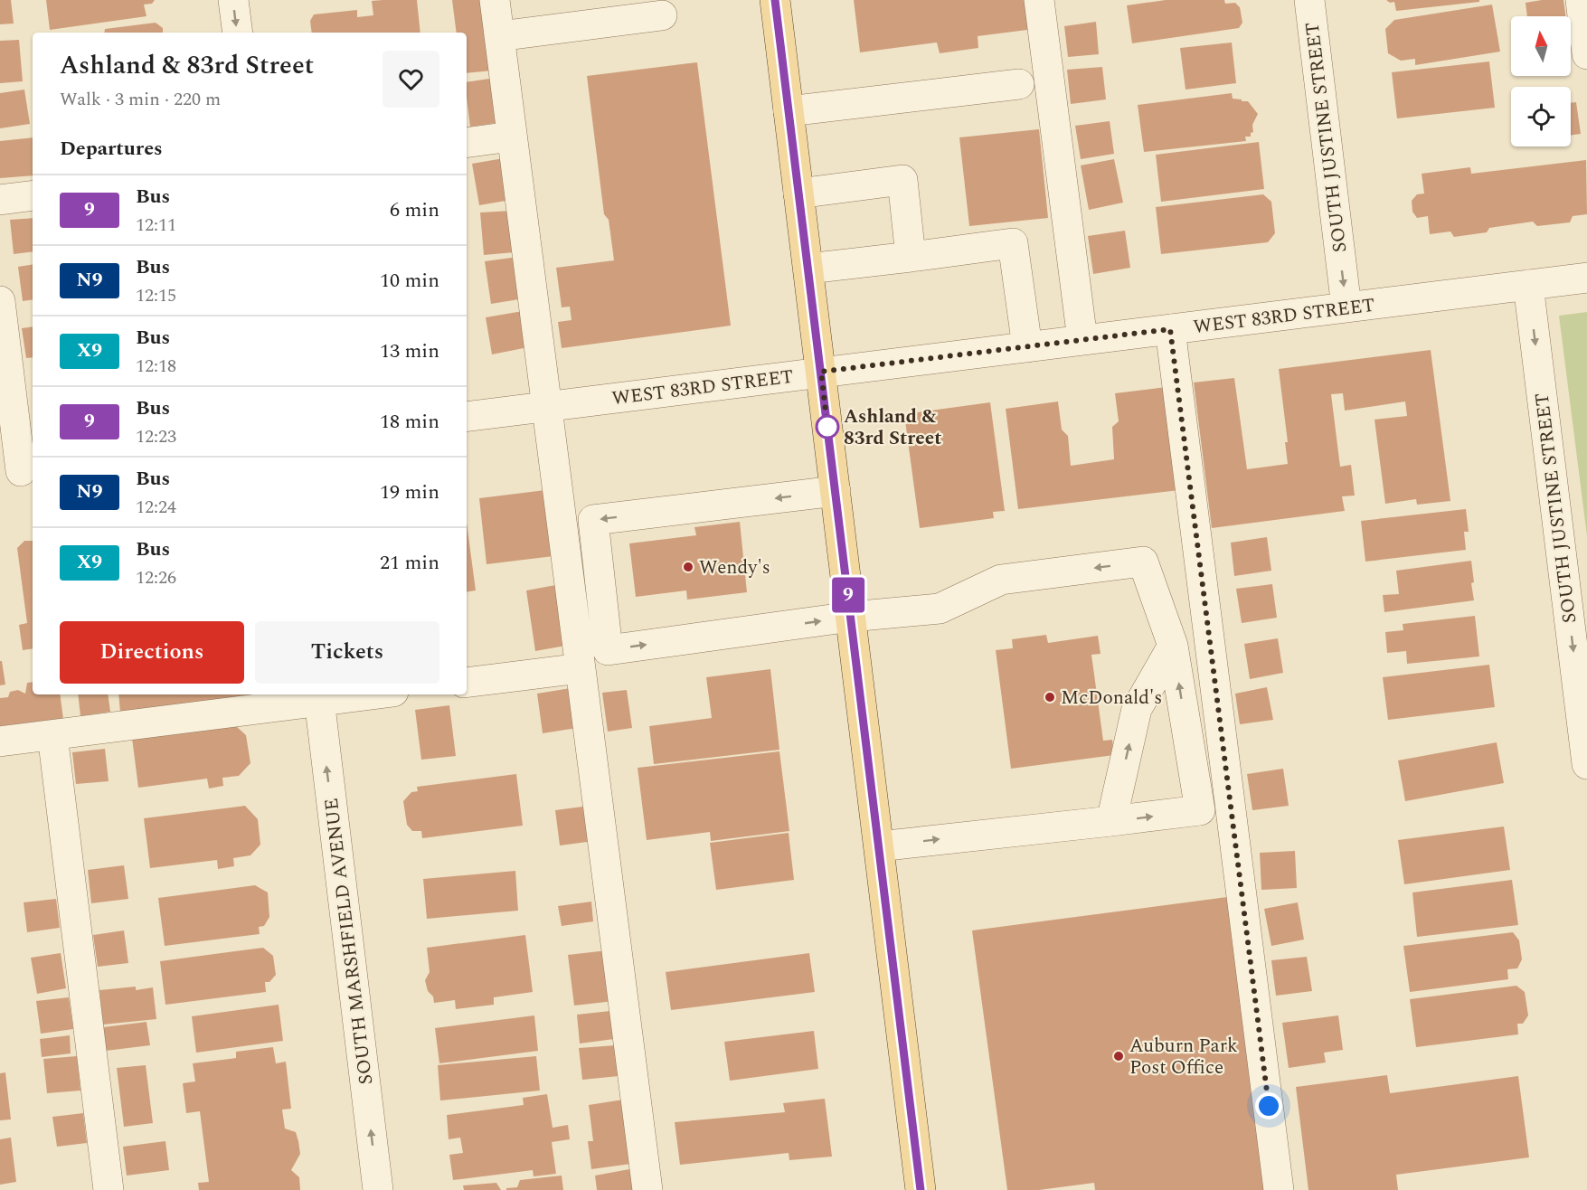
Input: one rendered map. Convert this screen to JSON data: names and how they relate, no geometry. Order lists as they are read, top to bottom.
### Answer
{
  "streets": {
    "street": ["SOUTH JUSTINE STREET", "WEST 83RD STREET", "SOUTH MARSHFIELD AVENUE"]
  },
  "crossings": [
    ["SOUTH JUSTINE STREET", "WEST 83RD STREET"]
  ],
  "places": [
    "Ashland & 83rd Street",
    "Wendy's",
    "McDonald's",
    "Auburn Park Post Office"
  ],
  "lines": ["bus line 9"],
  "north": "top",
  "page": {
    "on_map": "9",
    "heading": [
      ["Ashland & 83rd Street", "Walk · 3 min · 220 m"],
      "Departures"
    ],
    "list": [
      {
        "mark": "9",
        "name": "Bus",
        "note": "12:11",
        "value": "6 min"
      },
      {
        "mark": "N9",
        "name": "Bus",
        "note": "12:15",
        "value": "10 min"
      },
      {
        "mark": "X9",
        "name": "Bus",
        "note": "12:18",
        "value": "13 min"
      },
      {
        "mark": "9",
        "name": "Bus",
        "note": "12:23",
        "value": "18 min"
      },
      {
        "mark": "N9",
        "name": "Bus",
        "note": "12:24",
        "value": "19 min"
      },
      {
        "mark": "X9",
        "name": "Bus",
        "note": "12:26",
        "value": "21 min"
      }
    ],
    "buttons": ["Directions", "Tickets"]
  }
}
